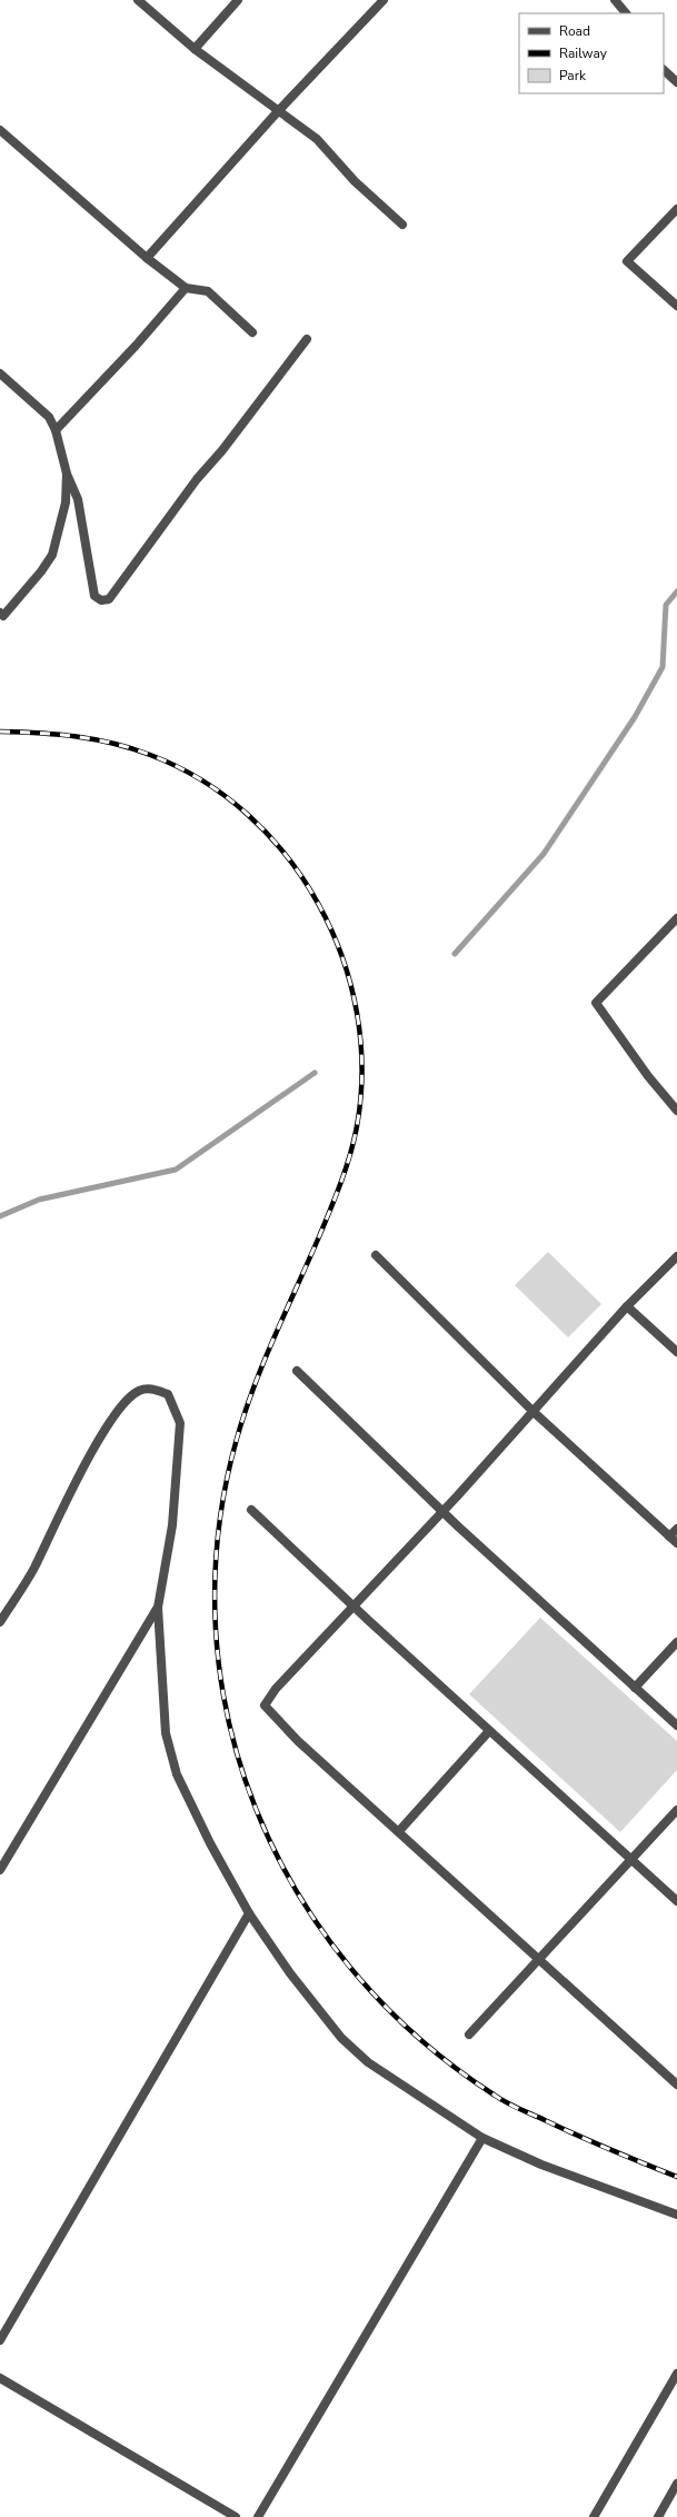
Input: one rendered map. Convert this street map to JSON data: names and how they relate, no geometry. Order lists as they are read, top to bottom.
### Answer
{
  "legend": ["Road", "Railway", "Park"]
}
